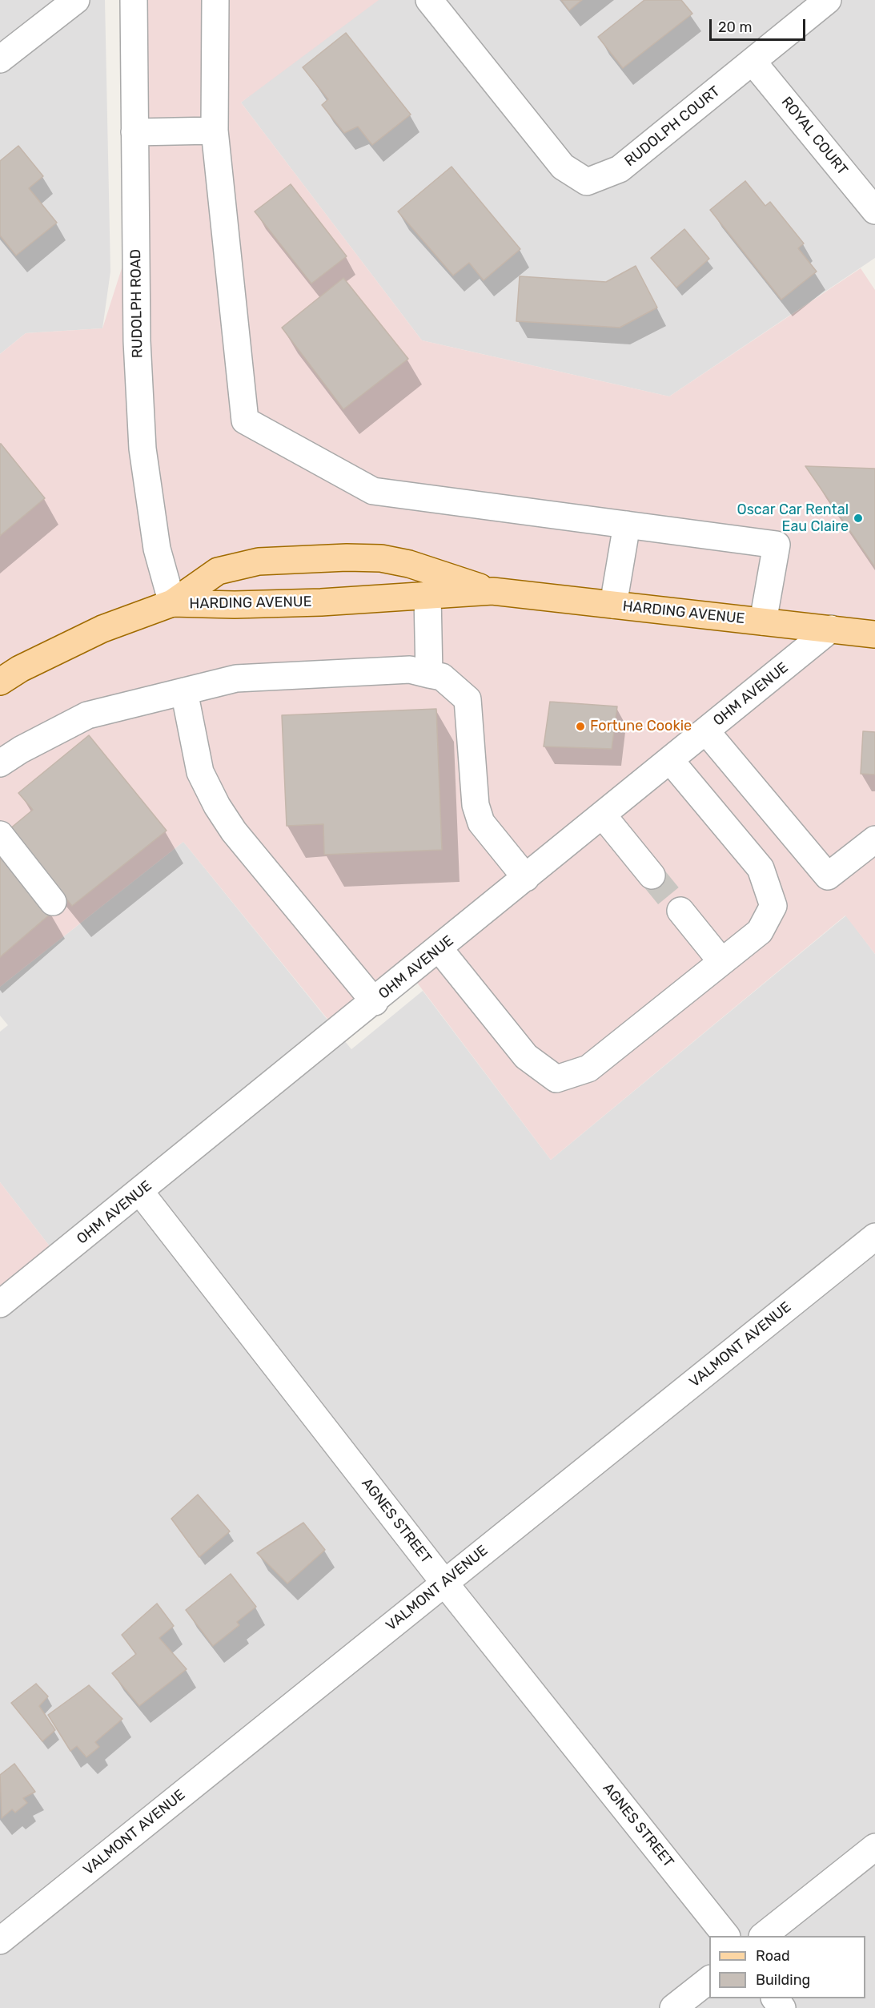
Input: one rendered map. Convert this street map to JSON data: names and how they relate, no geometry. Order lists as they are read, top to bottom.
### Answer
{
  "streets": {
    "main road": ["HARDING AVENUE"],
    "street": [
      "RUDOLPH COURT",
      "ROYAL COURT",
      "RUDOLPH ROAD",
      "OHM AVENUE",
      "VALMONT AVENUE",
      "AGNES STREET"
    ]
  },
  "crossings": [
    ["RUDOLPH COURT", "ROYAL COURT"],
    ["RUDOLPH ROAD", "HARDING AVENUE"],
    ["HARDING AVENUE", "OHM AVENUE"],
    ["OHM AVENUE", "AGNES STREET"],
    ["VALMONT AVENUE", "AGNES STREET"]
  ],
  "places": ["Oscar Car Rental Eau Claire", "Fortune Cookie"],
  "legend": ["Road", "Building"],
  "scale_bar": "20 m"
}
